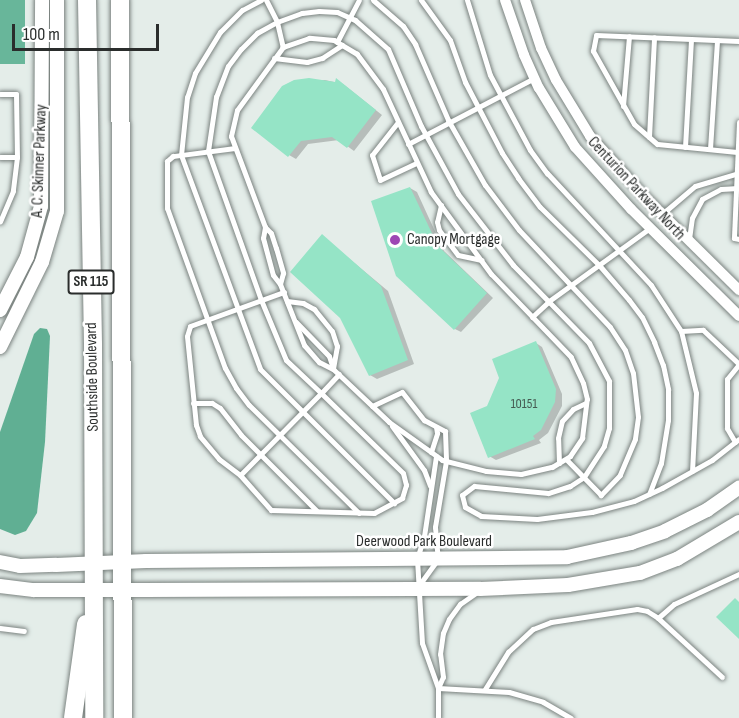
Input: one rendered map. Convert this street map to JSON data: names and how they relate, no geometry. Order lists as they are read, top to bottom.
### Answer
{
  "streets": {
    "highway": ["SR 115", "Southside Boulevard"],
    "main road": ["A. C. Skinner Parkway", "Deerwood Park Boulevard"],
    "street": ["Centurion Parkway North"]
  },
  "crossings": [
    ["Southside Boulevard", "Deerwood Park Boulevard"]
  ],
  "places": ["Canopy Mortgage"],
  "house_numbers": ["10151"],
  "scale_bar": "100 m"
}
